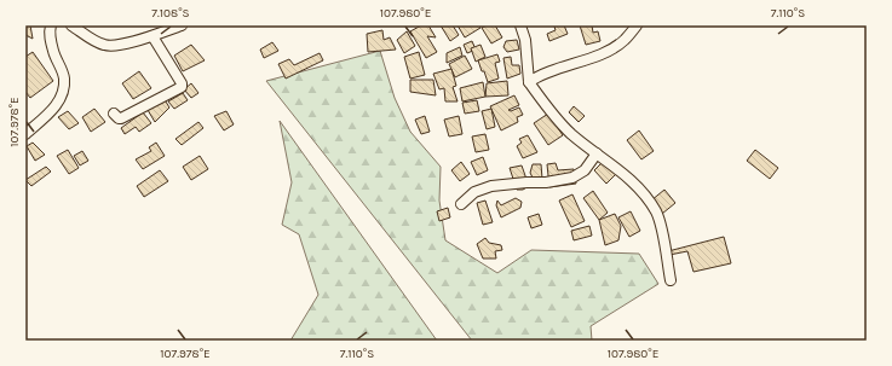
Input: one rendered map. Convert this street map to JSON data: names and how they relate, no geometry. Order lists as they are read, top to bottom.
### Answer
{
  "coordinates": [
    "7.108°S",
    "107.980°E",
    "7.110°S",
    "107.978°E"
  ]
}
